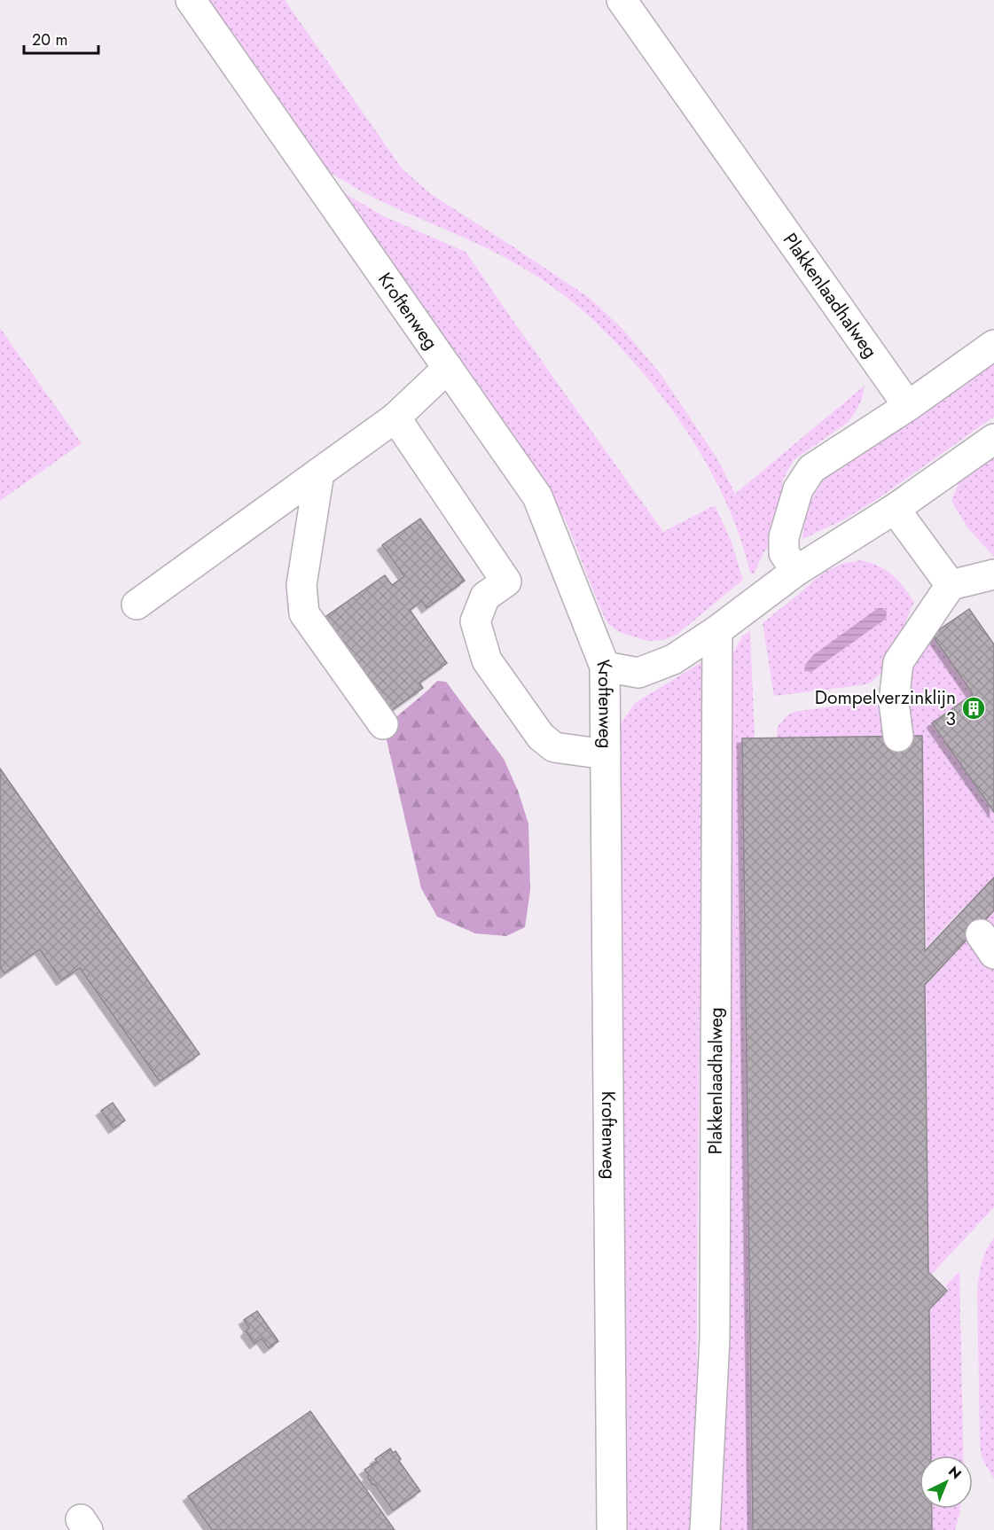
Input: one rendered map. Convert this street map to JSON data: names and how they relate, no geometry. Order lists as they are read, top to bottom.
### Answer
{
  "streets": {
    "lane": ["Plakkenlaadhalweg", "Kroftenweg"]
  },
  "places": {
    "building": ["Dompelverzinklijn 3"]
  },
  "scale_bar": "20 m",
  "north": "top right"
}
